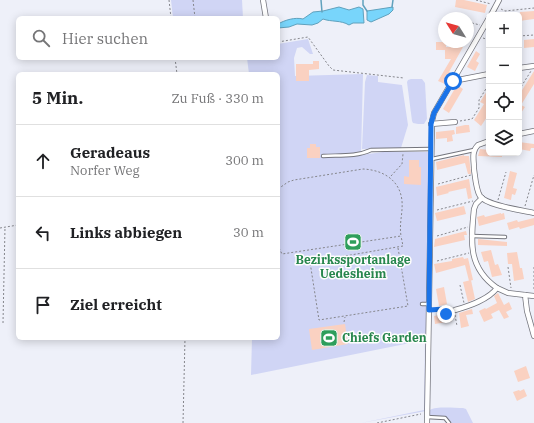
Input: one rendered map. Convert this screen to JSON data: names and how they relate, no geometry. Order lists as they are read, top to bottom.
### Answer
{
  "places": {
    "sports": ["Bezirkssportanlage Uedesheim", "Chiefs Garden"]
  },
  "north": "top left",
  "page": {
    "map_buttons": ["+", "−"],
    "search": "Hier suchen",
    "heading": ["5 Min.", "Zu Fuß · 330 m"],
    "list": [
      ["Geradeaus", "Norfer Weg", "300 m"],
      ["Links abbiegen", "30 m"],
      "Ziel erreicht"
    ]
  }
}
